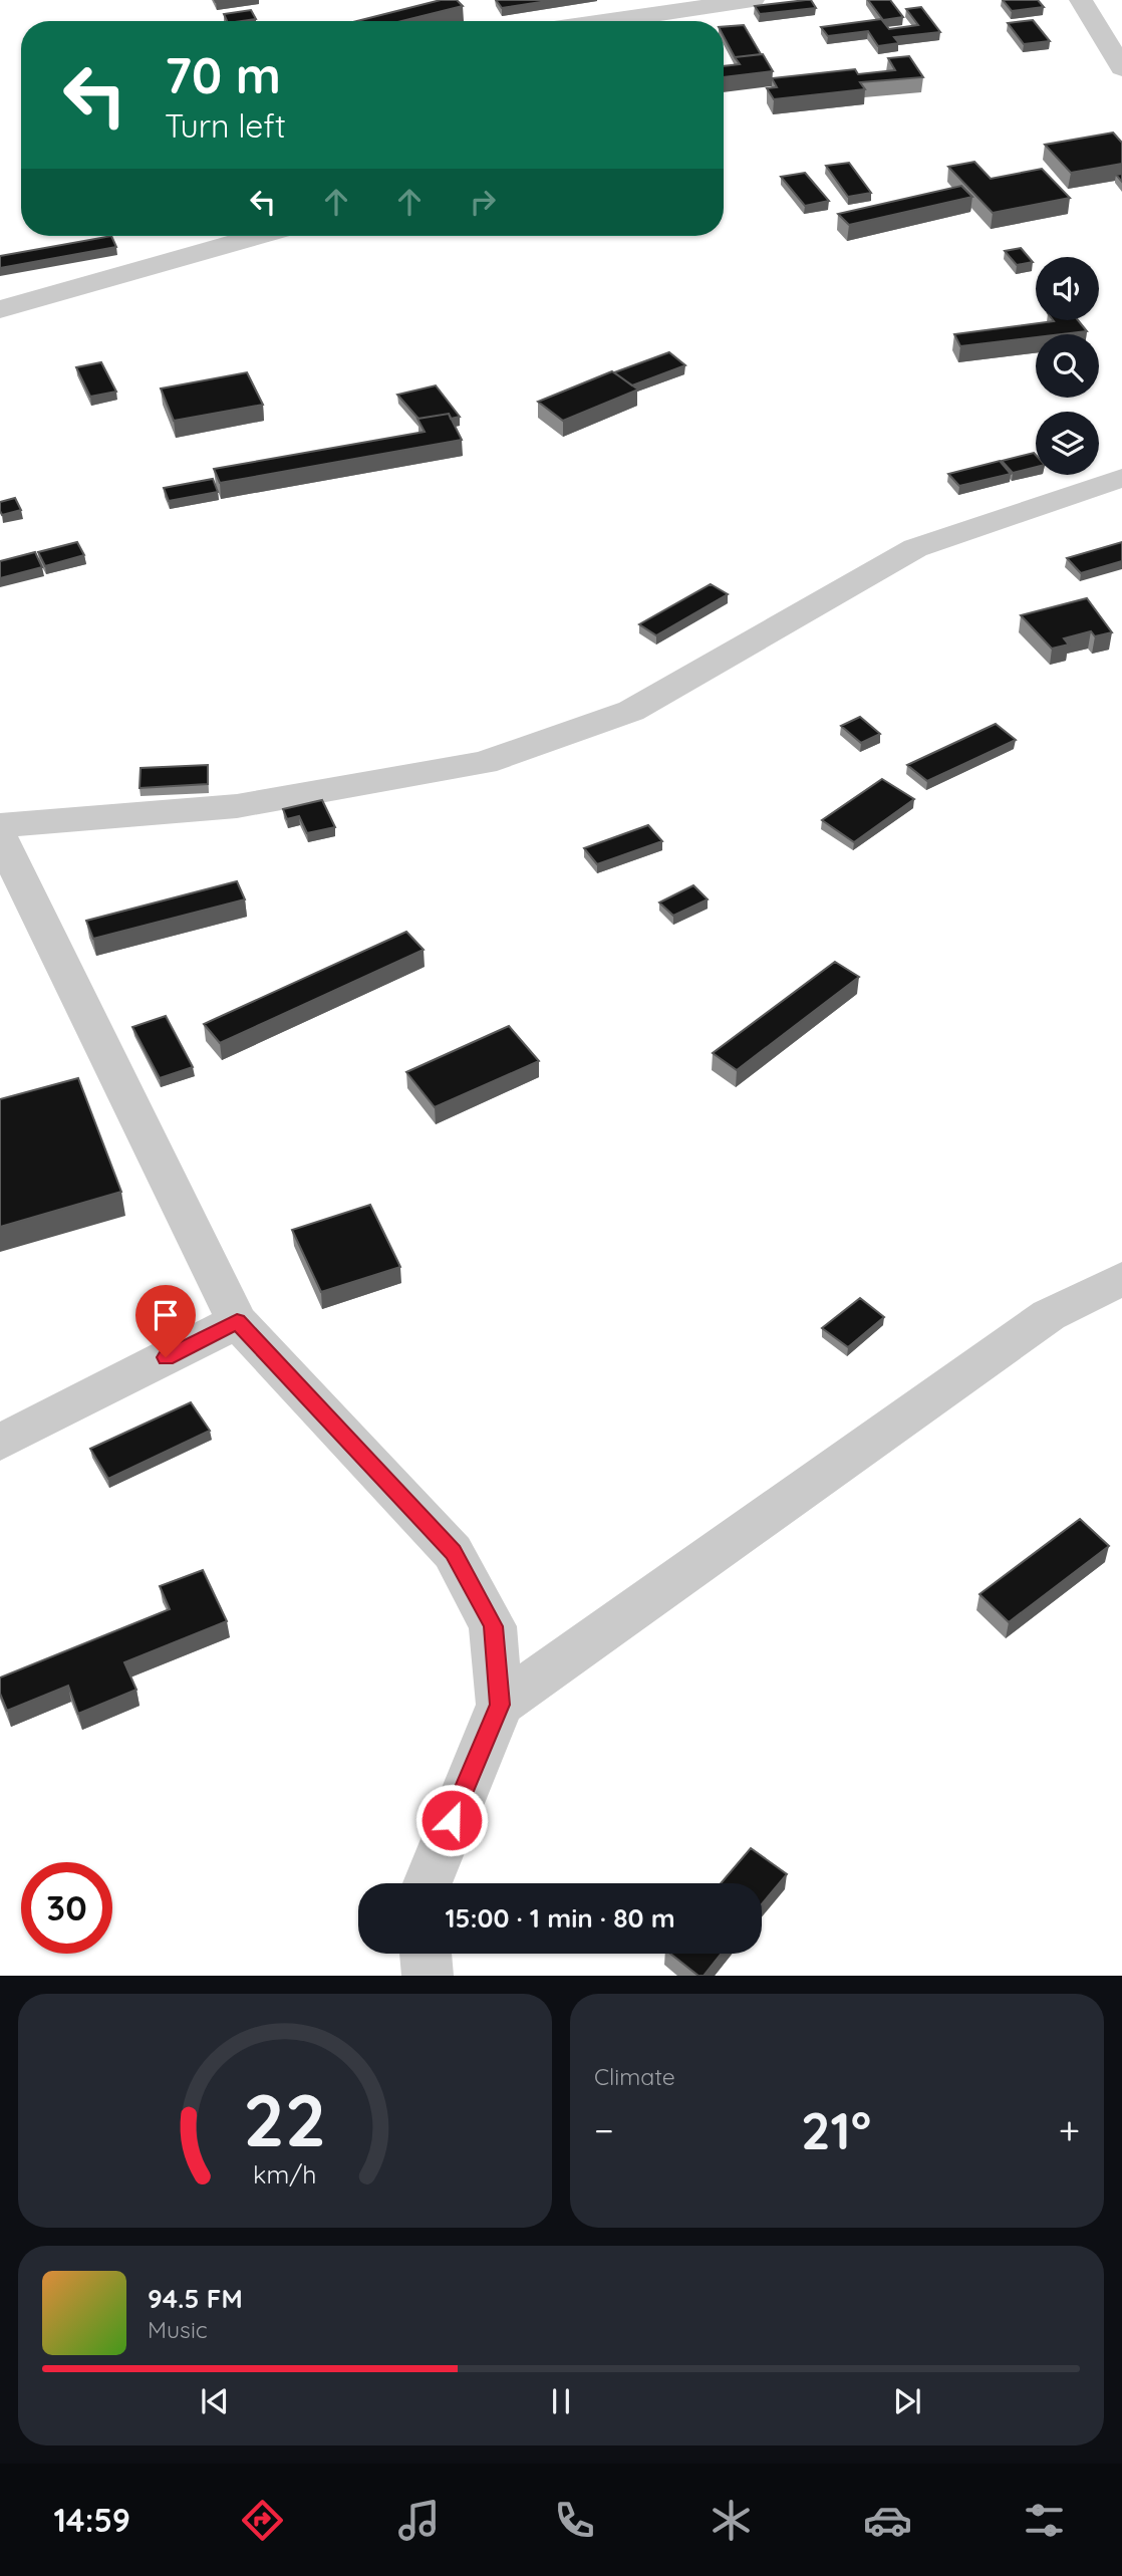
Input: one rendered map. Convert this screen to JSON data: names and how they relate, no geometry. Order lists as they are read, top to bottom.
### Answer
{
  "page": {
    "turn": ["70 m", "Turn left"],
    "limit": "30",
    "trip": "15:00 · 1 min · 80 m",
    "tile": "Climate",
    "heat": ["−", "21°", "+"],
    "song": ["94.5 FM", "Music"],
    "tabs": "14:59",
    "gauge": ["22", "km/h"]
  }
}
